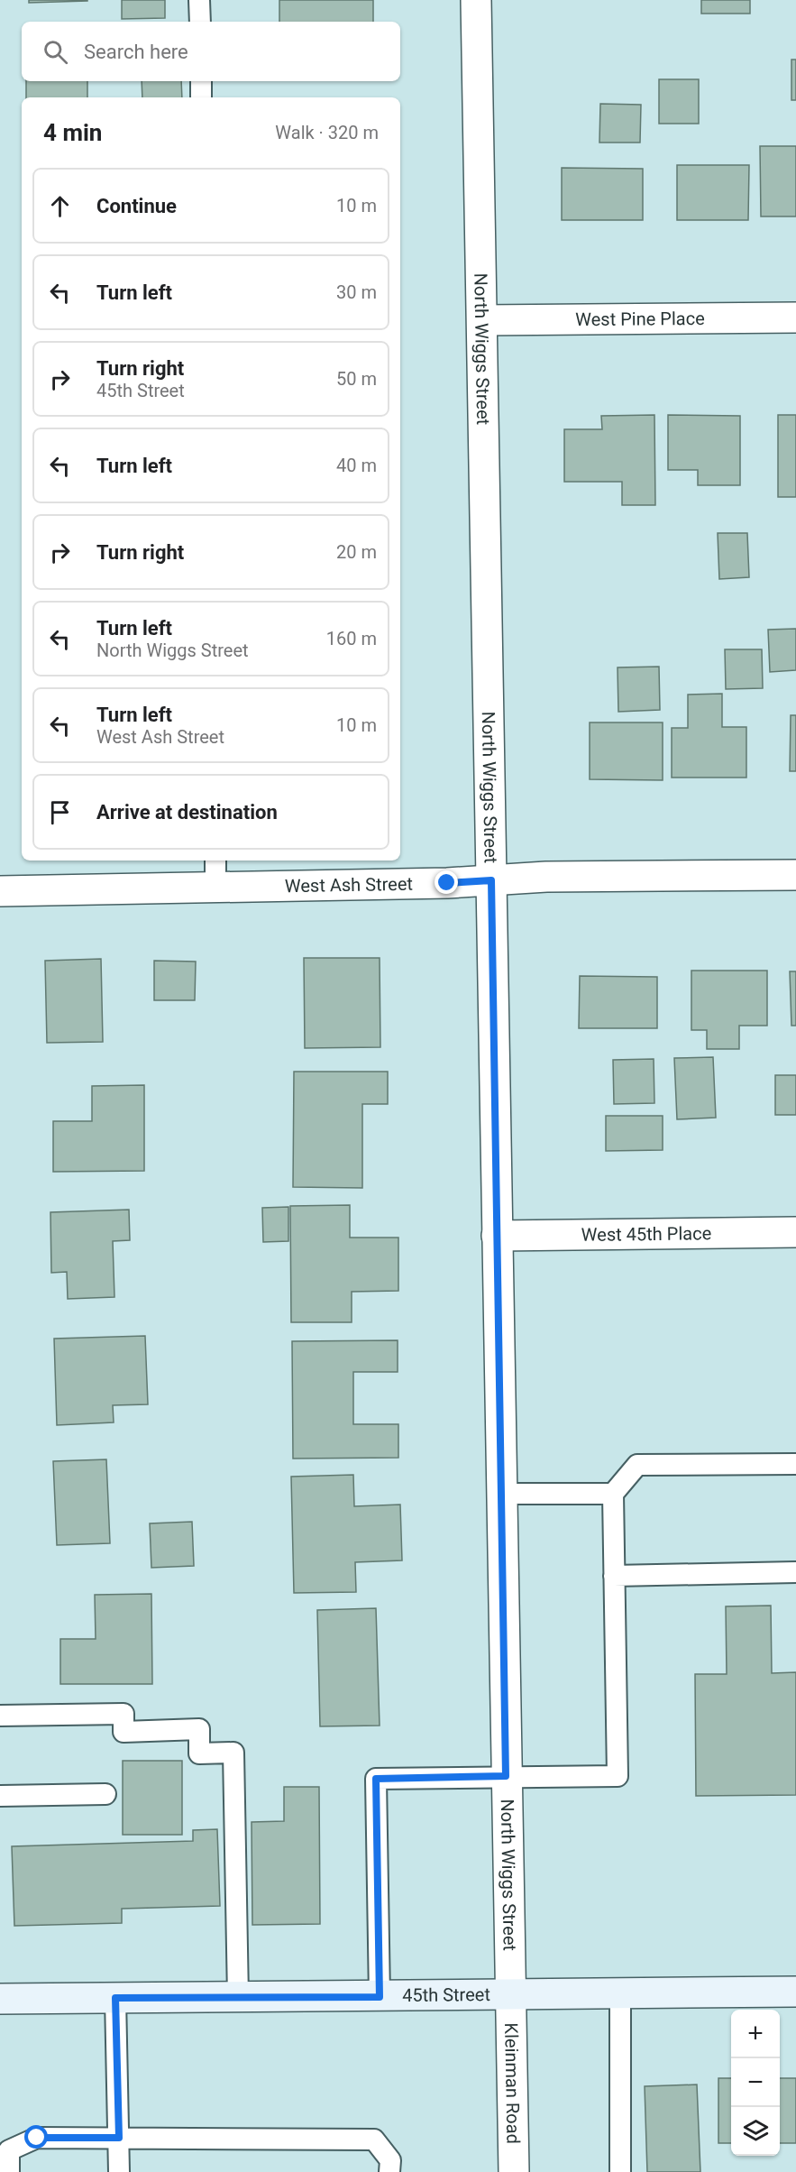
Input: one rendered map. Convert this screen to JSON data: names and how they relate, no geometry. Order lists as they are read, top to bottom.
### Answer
{
  "streets": {
    "main road": ["45th Street"],
    "street": [
      "West Pine Place",
      "North Wiggs Street",
      "West Ash Street",
      "West 45th Place",
      "Kleinman Road"
    ]
  },
  "crossings": [
    ["West Pine Place", "North Wiggs Street"],
    ["North Wiggs Street", "West Ash Street"],
    ["North Wiggs Street", "West 45th Place"],
    ["North Wiggs Street", "45th Street"],
    ["North Wiggs Street", "Kleinman Road"],
    ["45th Street", "Kleinman Road"]
  ],
  "page": {
    "search": "Search here",
    "heading": ["4 min", "Walk · 320 m"],
    "list": [
      ["Continue", "10 m"],
      ["Turn left", "30 m"],
      ["Turn right", "45th Street", "50 m"],
      ["Turn left", "40 m"],
      ["Turn right", "20 m"],
      ["Turn left", "North Wiggs Street", "160 m"],
      ["Turn left", "West Ash Street", "10 m"],
      "Arrive at destination"
    ],
    "map_buttons": ["+", "−"]
  }
}
